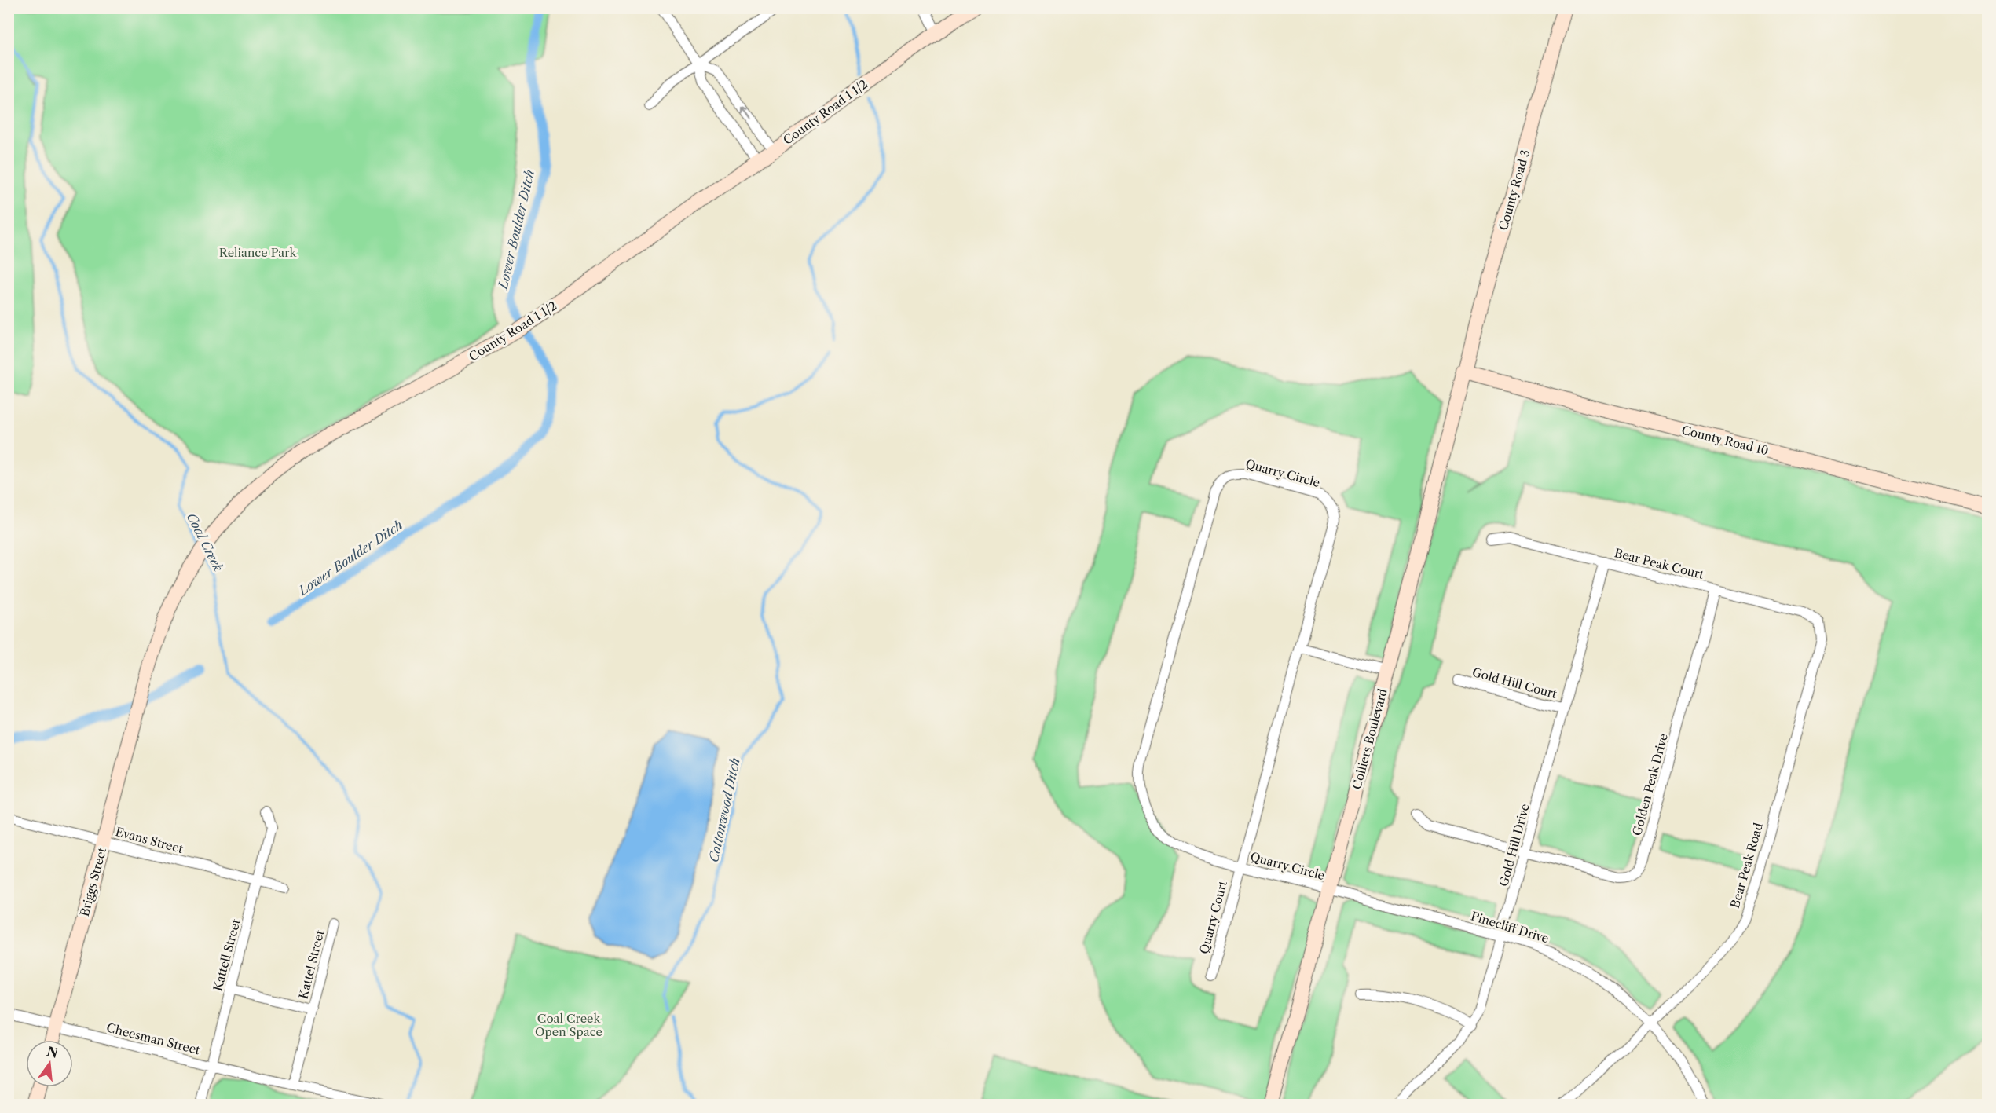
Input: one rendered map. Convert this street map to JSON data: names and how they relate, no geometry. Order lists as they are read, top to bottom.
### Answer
{
  "streets": {
    "street": [
      "County Road 1 1/2",
      "County Road 3",
      "County Road 10",
      "Quarry Circle",
      "Bear Peak Court",
      "Gold Hill Court",
      "Colliers Boulevard",
      "Golden Peak Drive",
      "Evans Street",
      "Gold Hill Drive",
      "Bear Peak Road",
      "Briggs Street",
      "Quarry Court",
      "Pinecliff Drive",
      "Kattell Street",
      "Kattel Street",
      "Cheesman Street"
    ]
  },
  "crossings": [
    ["County Road 1 1/2", "Briggs Street"],
    ["County Road 3", "County Road 10"],
    ["County Road 3", "Colliers Boulevard"],
    ["County Road 10", "Colliers Boulevard"],
    ["Quarry Circle", "Colliers Boulevard"],
    ["Quarry Circle", "Quarry Court"],
    ["Quarry Circle", "Pinecliff Drive"],
    ["Bear Peak Court", "Golden Peak Drive"],
    ["Bear Peak Court", "Gold Hill Drive"],
    ["Bear Peak Court", "Bear Peak Road"],
    ["Gold Hill Court", "Gold Hill Drive"],
    ["Colliers Boulevard", "Pinecliff Drive"],
    ["Golden Peak Drive", "Gold Hill Drive"],
    ["Evans Street", "Briggs Street"],
    ["Evans Street", "Kattell Street"],
    ["Gold Hill Drive", "Pinecliff Drive"],
    ["Bear Peak Road", "Pinecliff Drive"],
    ["Briggs Street", "Cheesman Street"],
    ["Kattell Street", "Kattel Street"],
    ["Kattell Street", "Cheesman Street"],
    ["Kattel Street", "Cheesman Street"]
  ],
  "water": ["Lower Boulder Ditch", "Coal Creek", "Cottonwood Ditch"],
  "parks": ["Reliance Park", "Coal Creek Open Space"],
  "north": "top"
}
